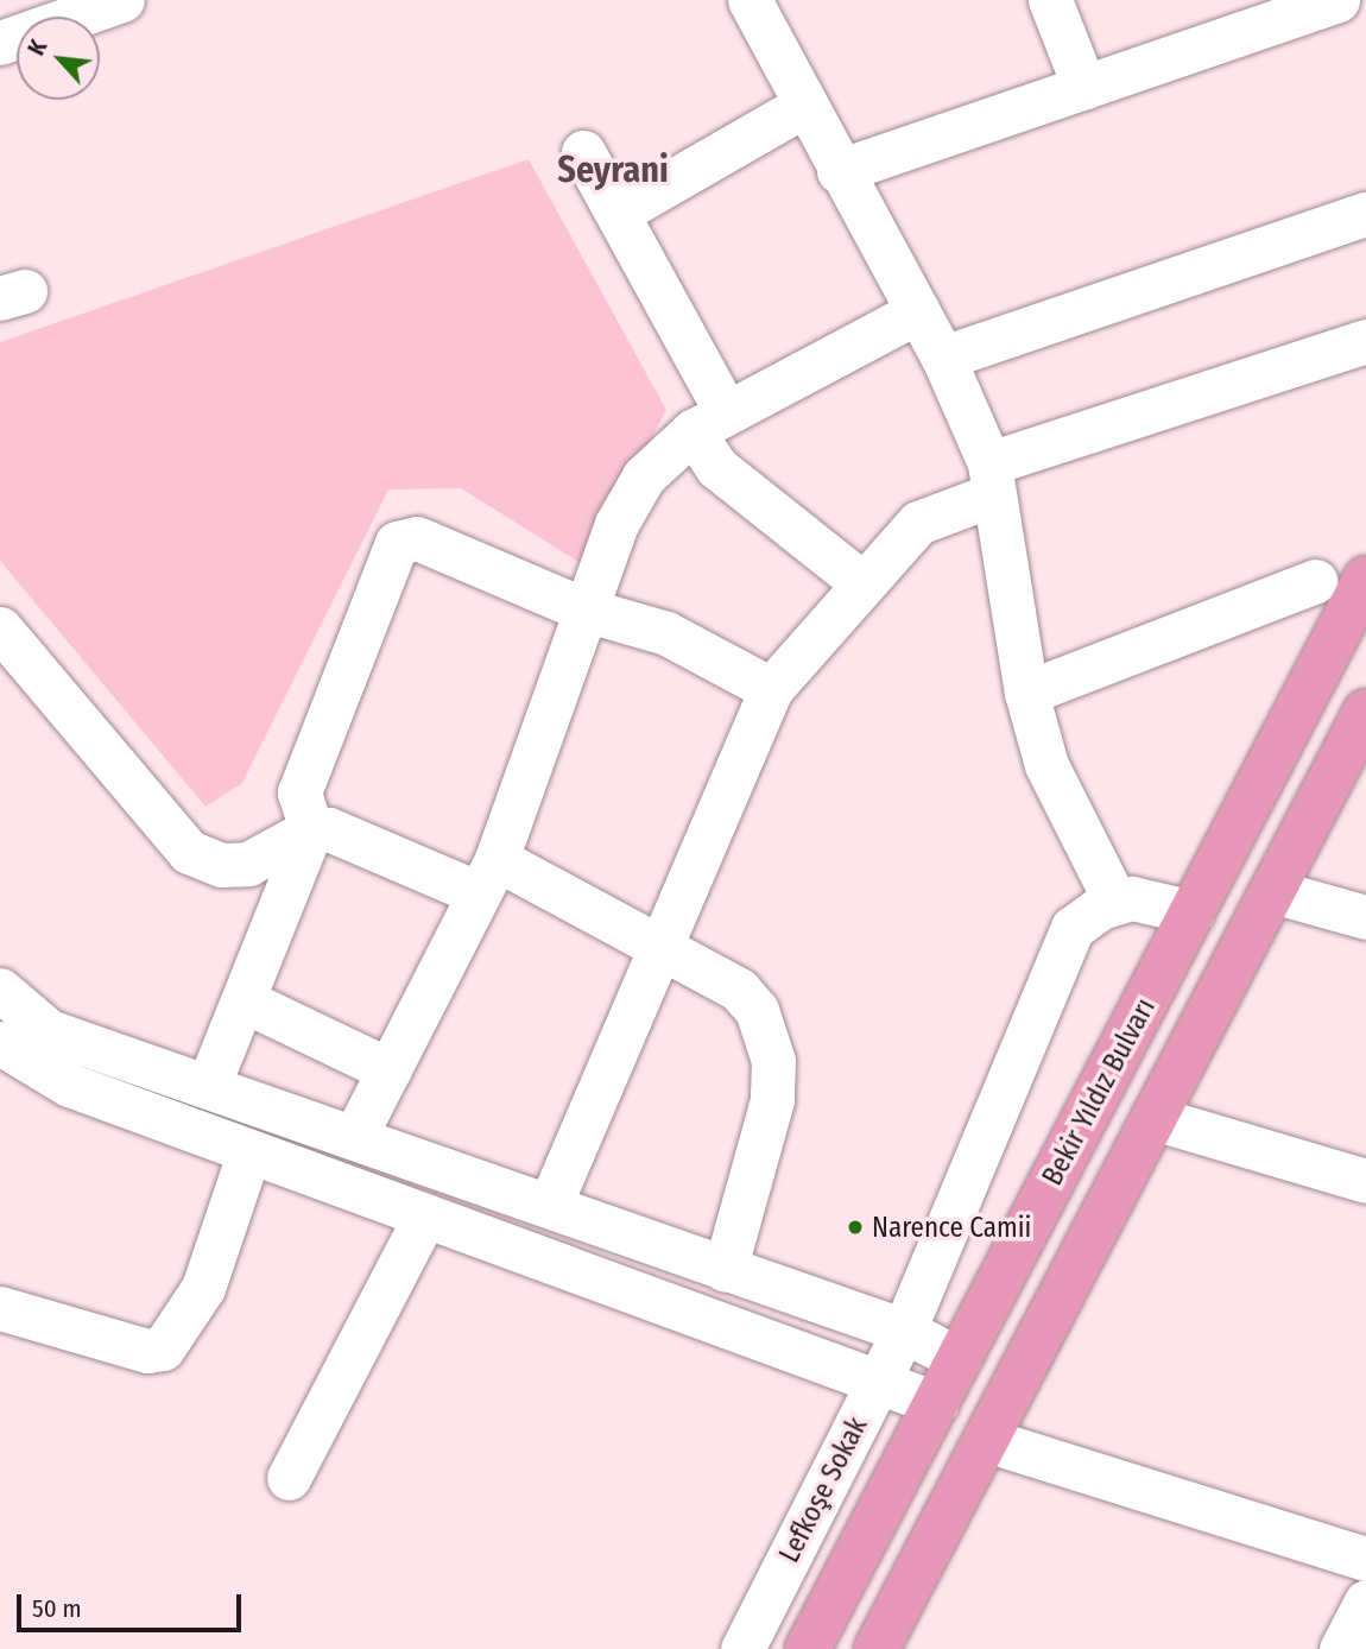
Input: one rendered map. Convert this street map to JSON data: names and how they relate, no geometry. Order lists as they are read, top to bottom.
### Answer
{
  "streets": {
    "main road": ["Bekir Yıldız Bulvarı"],
    "street": ["Lefkoşe Sokak"]
  },
  "districts": ["Seyrani"],
  "places": ["Narence Camii"],
  "scale_bar": "50 m",
  "north": "top left"
}
